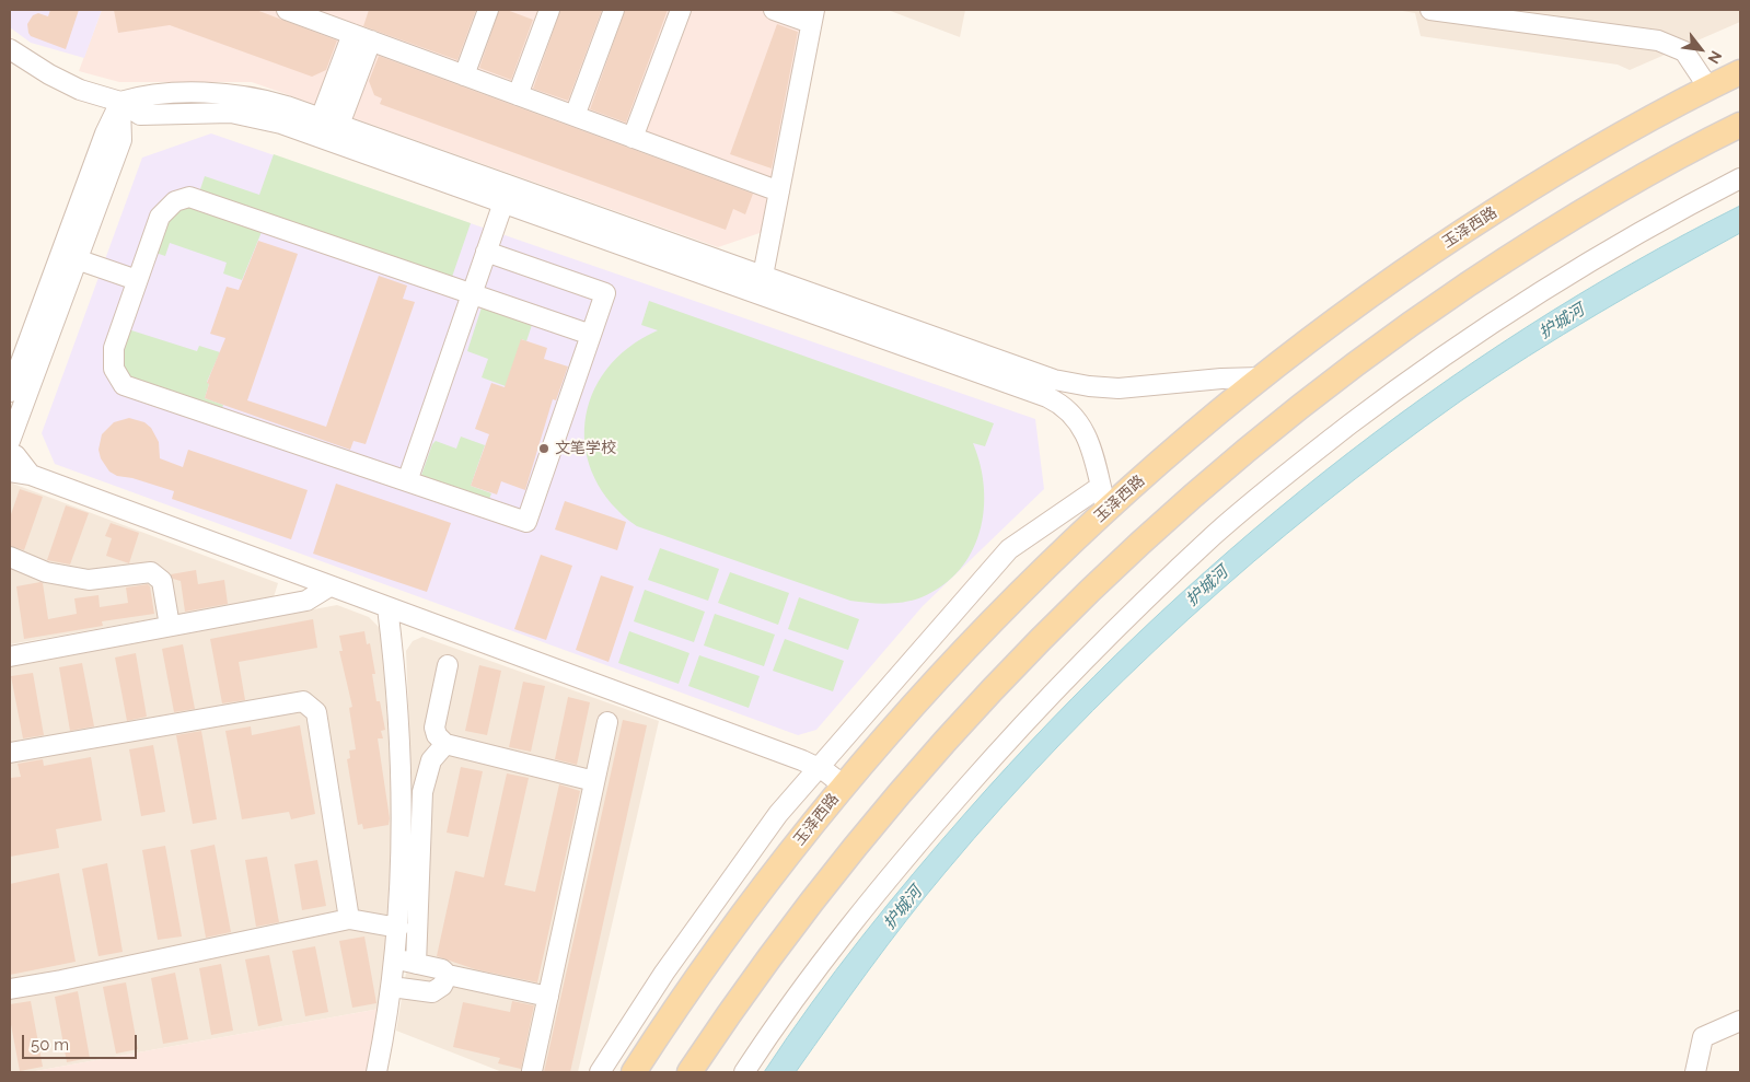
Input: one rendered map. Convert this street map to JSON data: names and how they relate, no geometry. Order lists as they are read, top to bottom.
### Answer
{
  "streets": {
    "main road": ["玉泽西路"]
  },
  "water": ["护城河"],
  "places": ["文笔学校"],
  "scale_bar": "50 m",
  "north": "bottom right"
}
